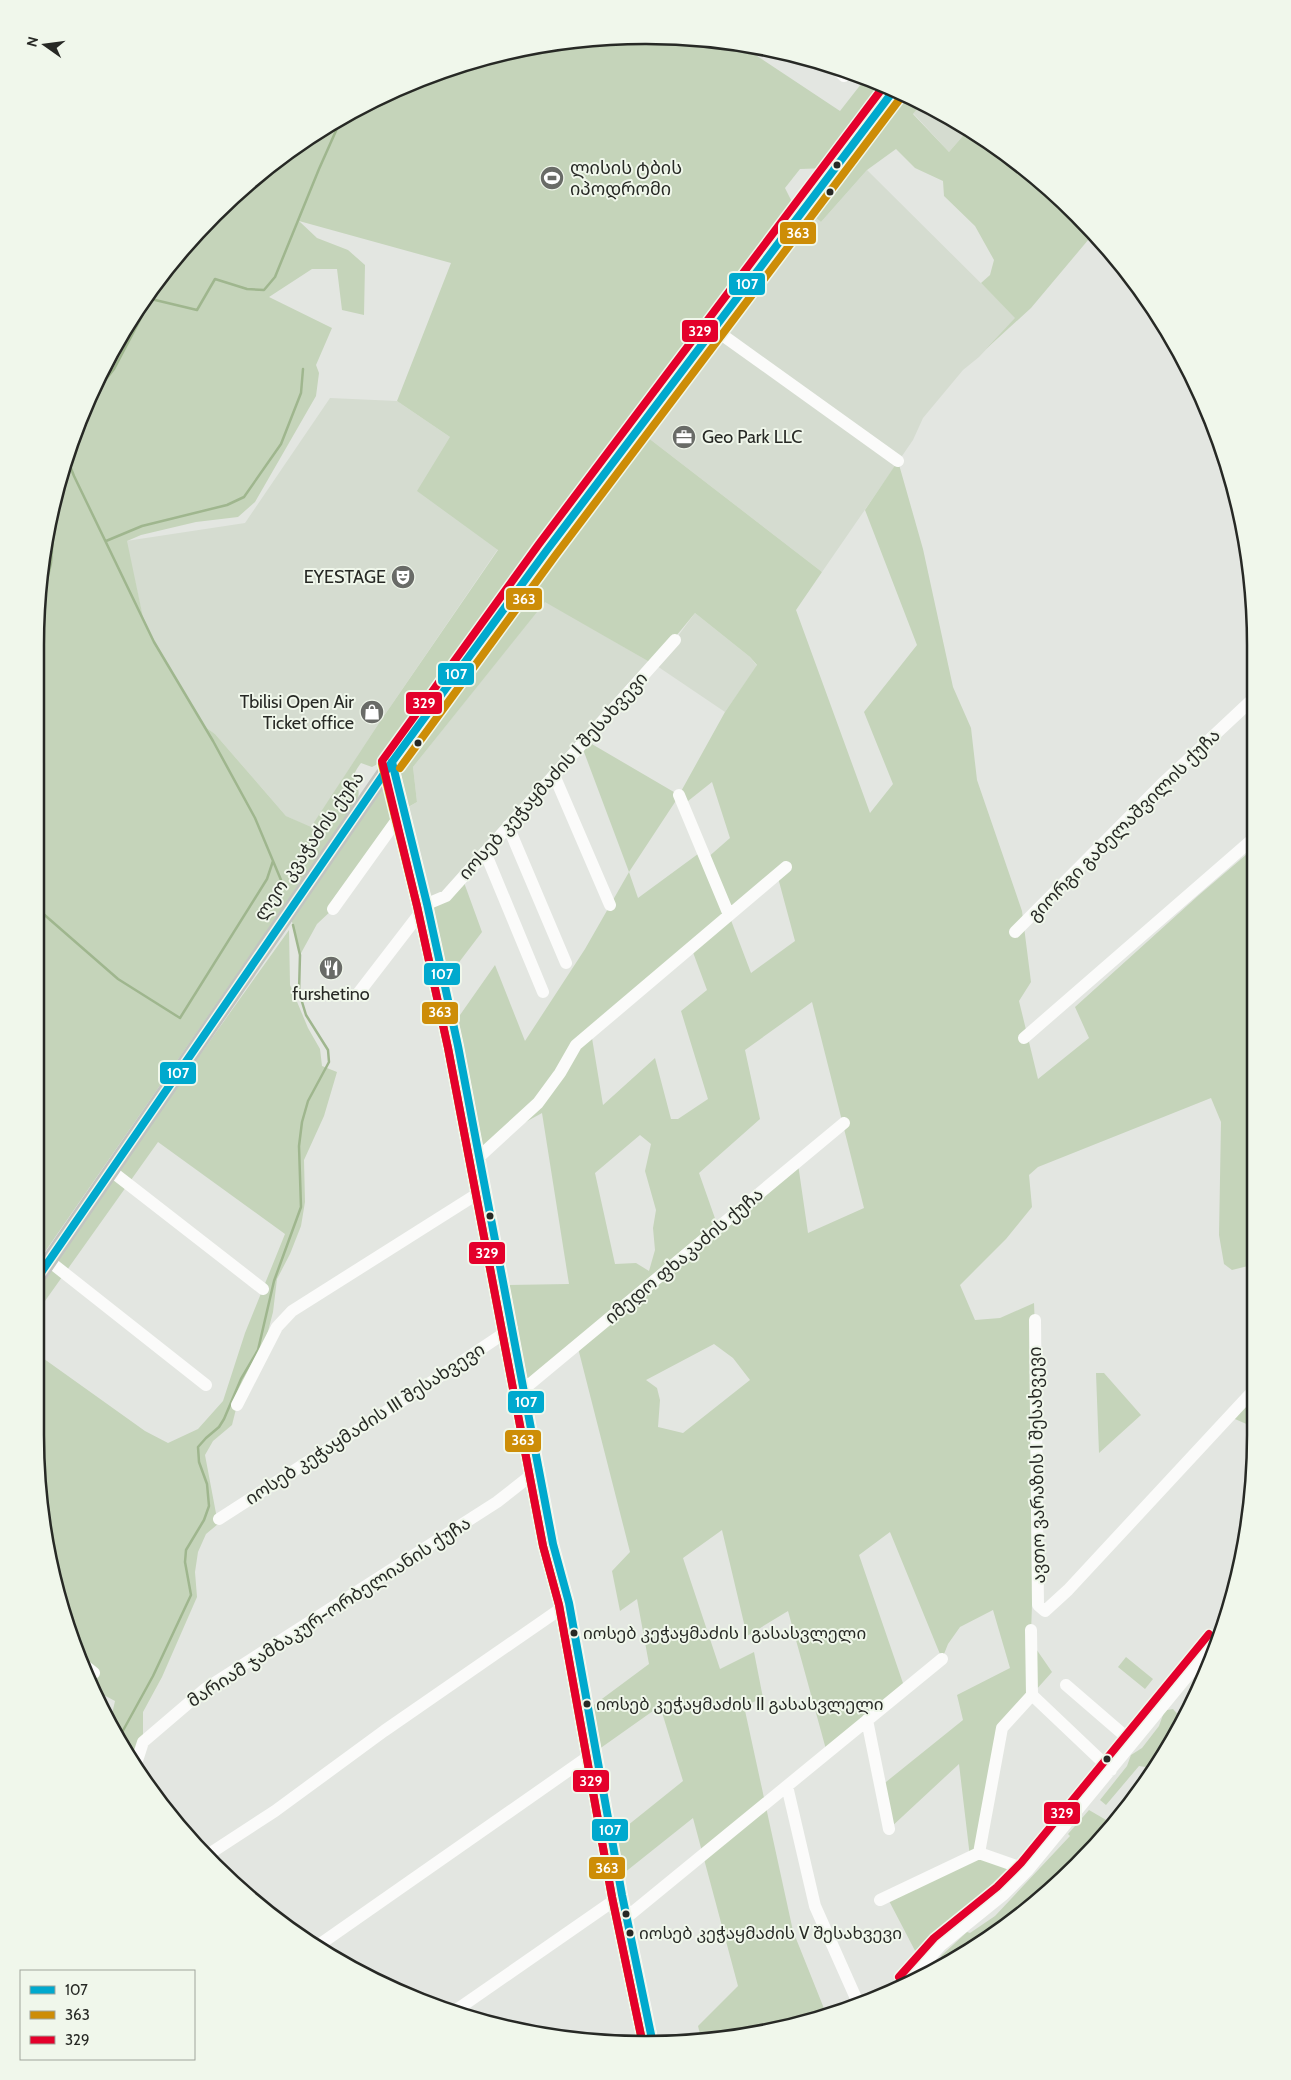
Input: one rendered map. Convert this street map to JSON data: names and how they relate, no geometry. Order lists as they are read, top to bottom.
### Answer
{
  "streets": {
    "main road": ["ლეო კვაჭაძის ქუჩა"],
    "street": [
      "იოსებ კეჭაყმაძის I შესახვევი",
      "გიორგი გაბელაშვილის ქუჩა",
      "იმედო ფხაკაძის ქუჩა",
      "იოსებ კეჭაყმაძის III შესახვევი",
      "ავთო ვარაზის I შესახვევი",
      "მარიამ ჯამბაკურ-ორბელიანის ქუჩა"
    ]
  },
  "places": {
    "sports": ["ლისის ტბის იპოდრომი"],
    "office": ["Geo Park LLC"],
    "theatre": ["EYESTAGE"],
    "shop": ["Tbilisi Open Air Ticket office"],
    "restaurant": ["furshetino"],
    "other": ["იოსებ კეჭაყმაძის I გასასვლელი", "იოსებ კეჭაყმაძის II გასასვლელი", "იოსებ კეჭაყმაძის V შესახვევი"]
  },
  "lines": ["transit line 329", "transit line 107", "transit line 363"],
  "legend": ["107", "363", "329"],
  "north": "left"
}
